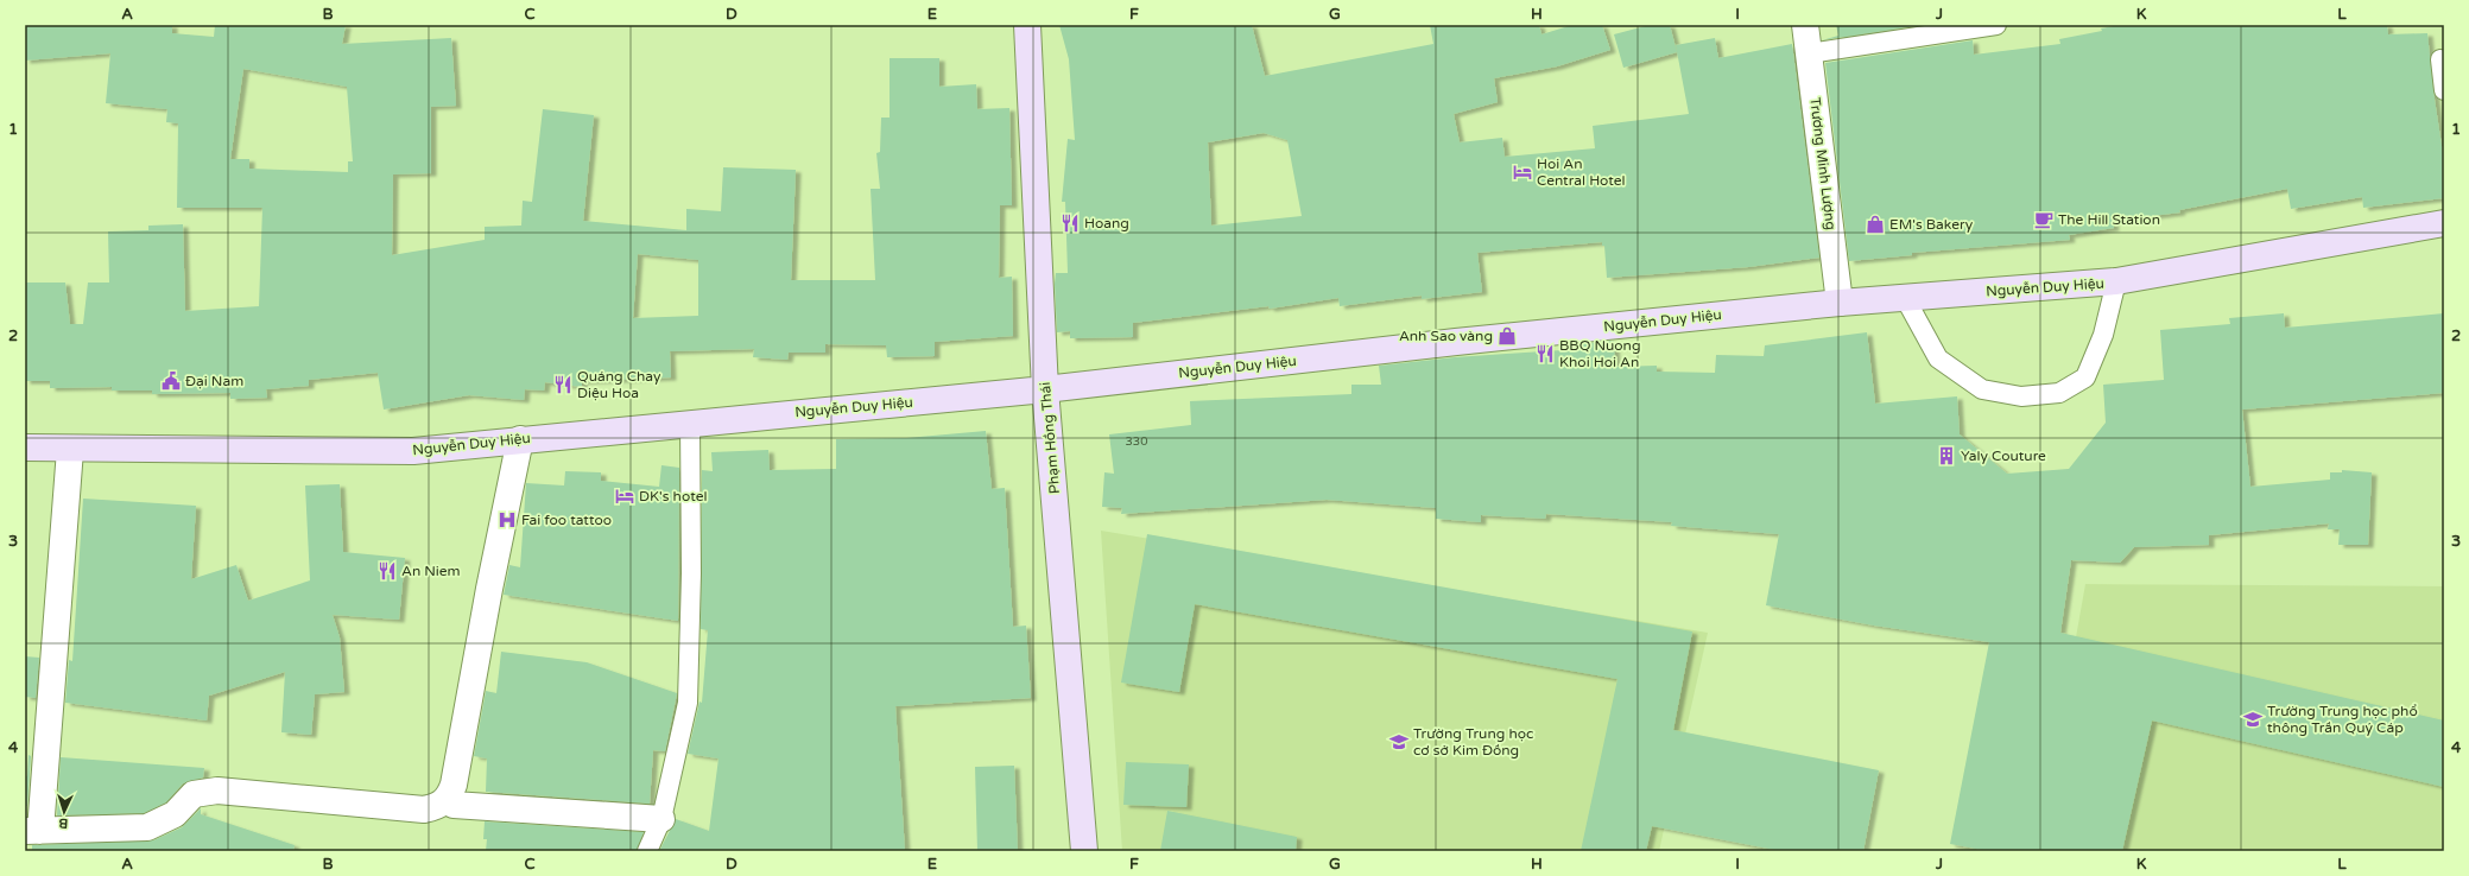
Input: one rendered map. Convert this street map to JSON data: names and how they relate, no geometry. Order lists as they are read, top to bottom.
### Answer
{
  "streets": {
    "main road": ["Nguyễn Duy Hiệu", "Phạm Hồng Thái"],
    "street": ["Trương Minh Lượng"]
  },
  "crossings": [
    ["Trương Minh Lượng", "Nguyễn Duy Hiệu"],
    ["Nguyễn Duy Hiệu", "Phạm Hồng Thái"]
  ],
  "places": {
    "hotel": ["Hoi An Central Hotel", "DK's hotel"],
    "cafe": ["The Hill Station"],
    "restaurant": [
      "Hoang",
      "BBQ Nuong Khoi Hoi An",
      "Quáng Chay Diệu Hoa",
      "An Niem"
    ],
    "shop": ["EM's Bakery", "Anh Sao vàng"],
    "public building": ["Đại Nam"],
    "building": ["Yaly Couture"],
    "hospital": ["Fai foo tattoo"],
    "school or university": ["Trường Trung học phổ thông Trần Quý Cáp", "Trường Trung học cơ sở Kim Đồng"]
  },
  "house_numbers": ["330"],
  "north": "bottom",
  "grid": {
    "columns": [
      "A",
      "B",
      "C",
      "D",
      "E",
      "F",
      "G",
      "H",
      "I",
      "J",
      "K",
      "L"
    ],
    "rows": [
      "1",
      "2",
      "3",
      "4"
    ]
  }
}
